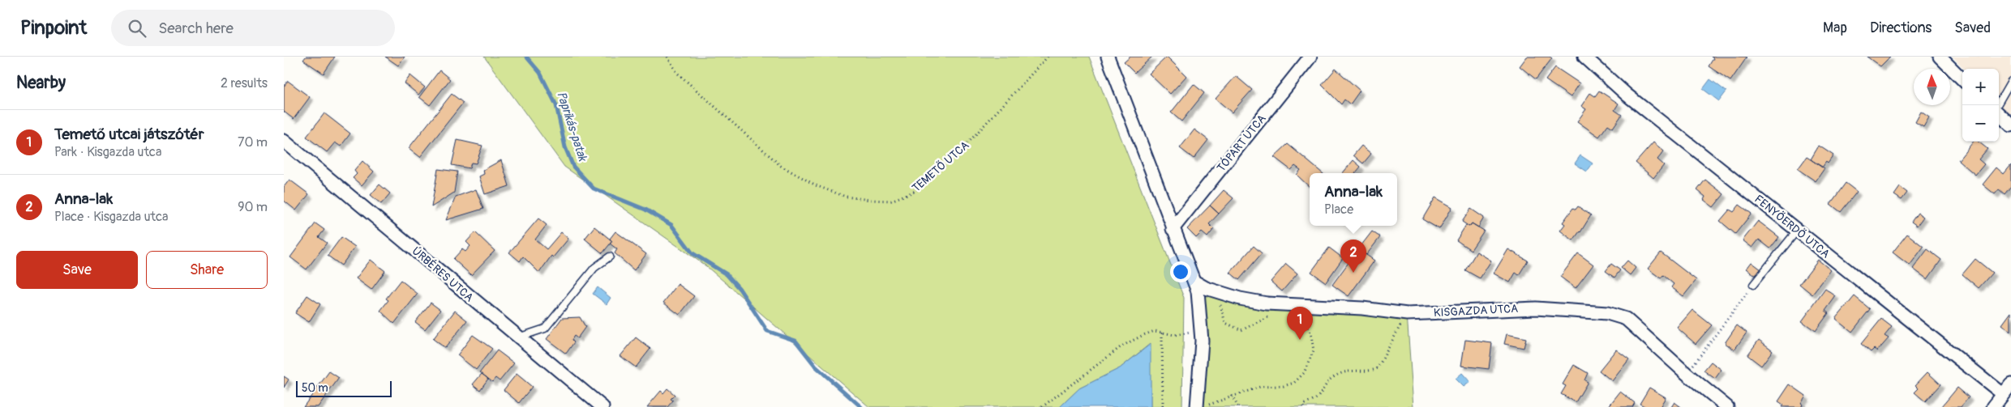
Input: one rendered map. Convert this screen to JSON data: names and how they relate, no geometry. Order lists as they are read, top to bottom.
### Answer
{
  "streets": {
    "street": [
      "TÓPART UTCA",
      "FENYŐERDŐ UTCA",
      "ÚRBÉRES UTCA",
      "KISGAZDA UTCA"
    ],
    "path": ["TEMETŐ UTCA"]
  },
  "water": ["Paprikás-patak"],
  "scale_bar": "50 m",
  "north": "top",
  "page": {
    "header": "Pinpoint",
    "search": "Search here",
    "nav": ["Map", "Directions", "Saved"],
    "heading": ["Nearby", "2 results"],
    "map_buttons": ["+", "−"],
    "list": [
      {
        "mark": "1",
        "name": "Temető utcai játszótér",
        "note": "Park · Kisgazda utca",
        "value": "70 m"
      },
      {
        "mark": "2",
        "name": "Anna-lak",
        "note": "Place · Kisgazda utca",
        "value": "90 m"
      }
    ],
    "popup": ["Anna-lak", "Place"],
    "buttons": ["Save", "Share"],
    "pins": ["2", "1"],
    "scale": "50 m"
  }
}
